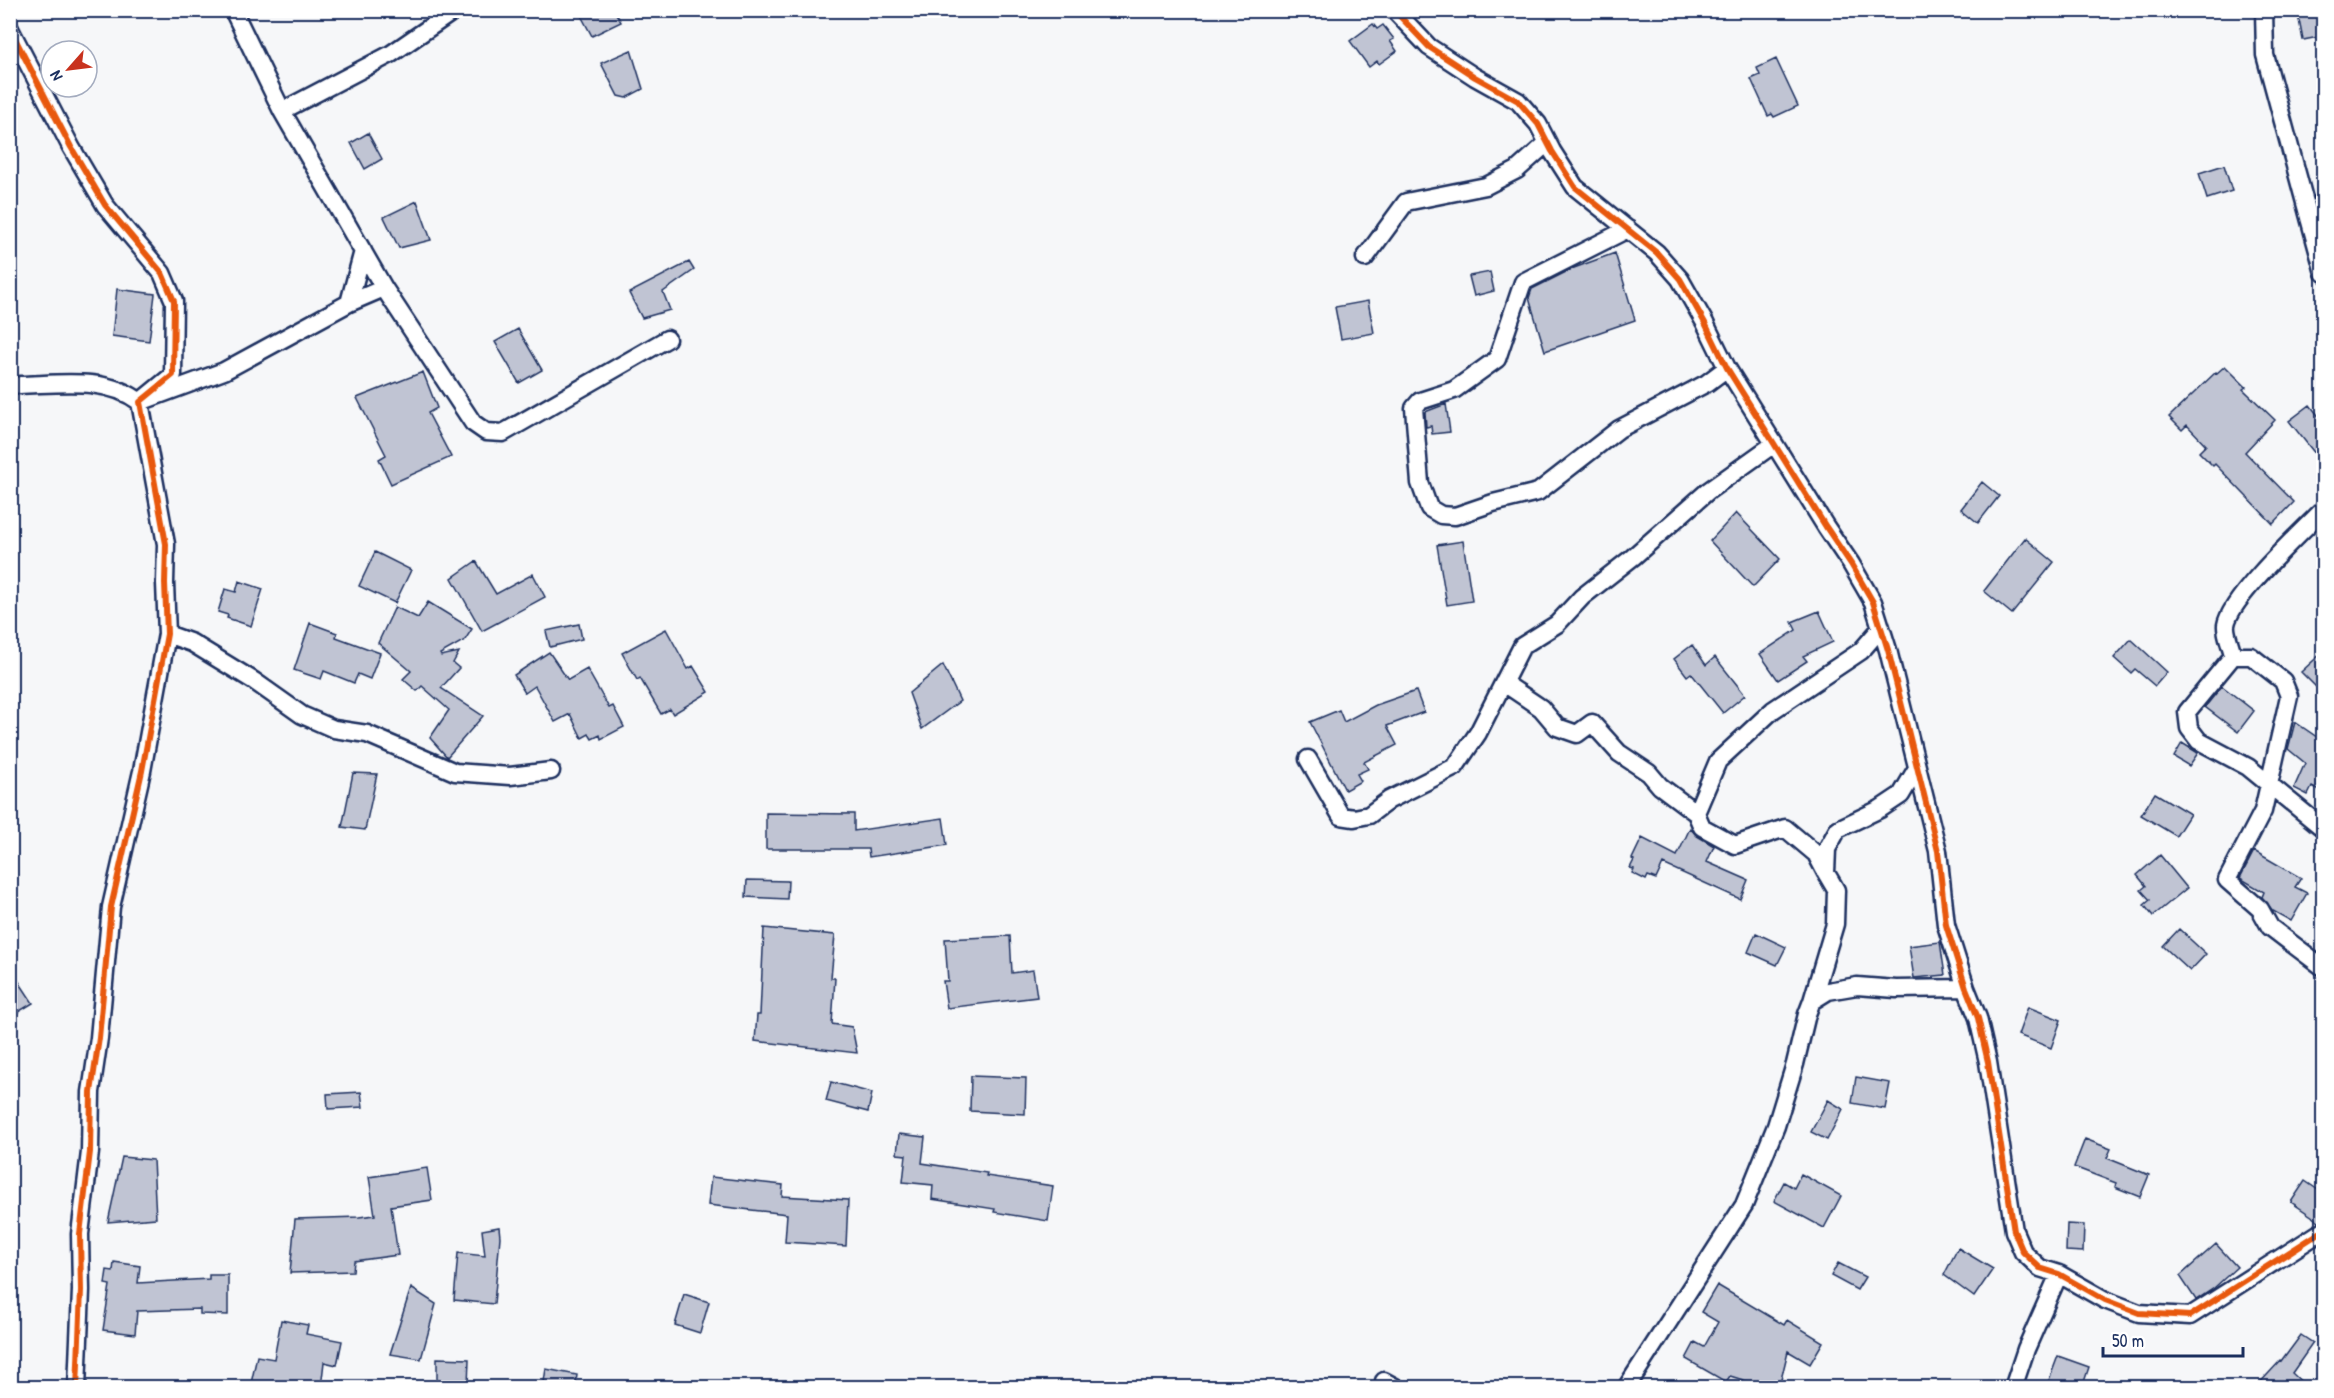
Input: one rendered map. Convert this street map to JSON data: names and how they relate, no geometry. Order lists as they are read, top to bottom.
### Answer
{
  "scale_bar": "50 m",
  "north": "bottom left"
}
